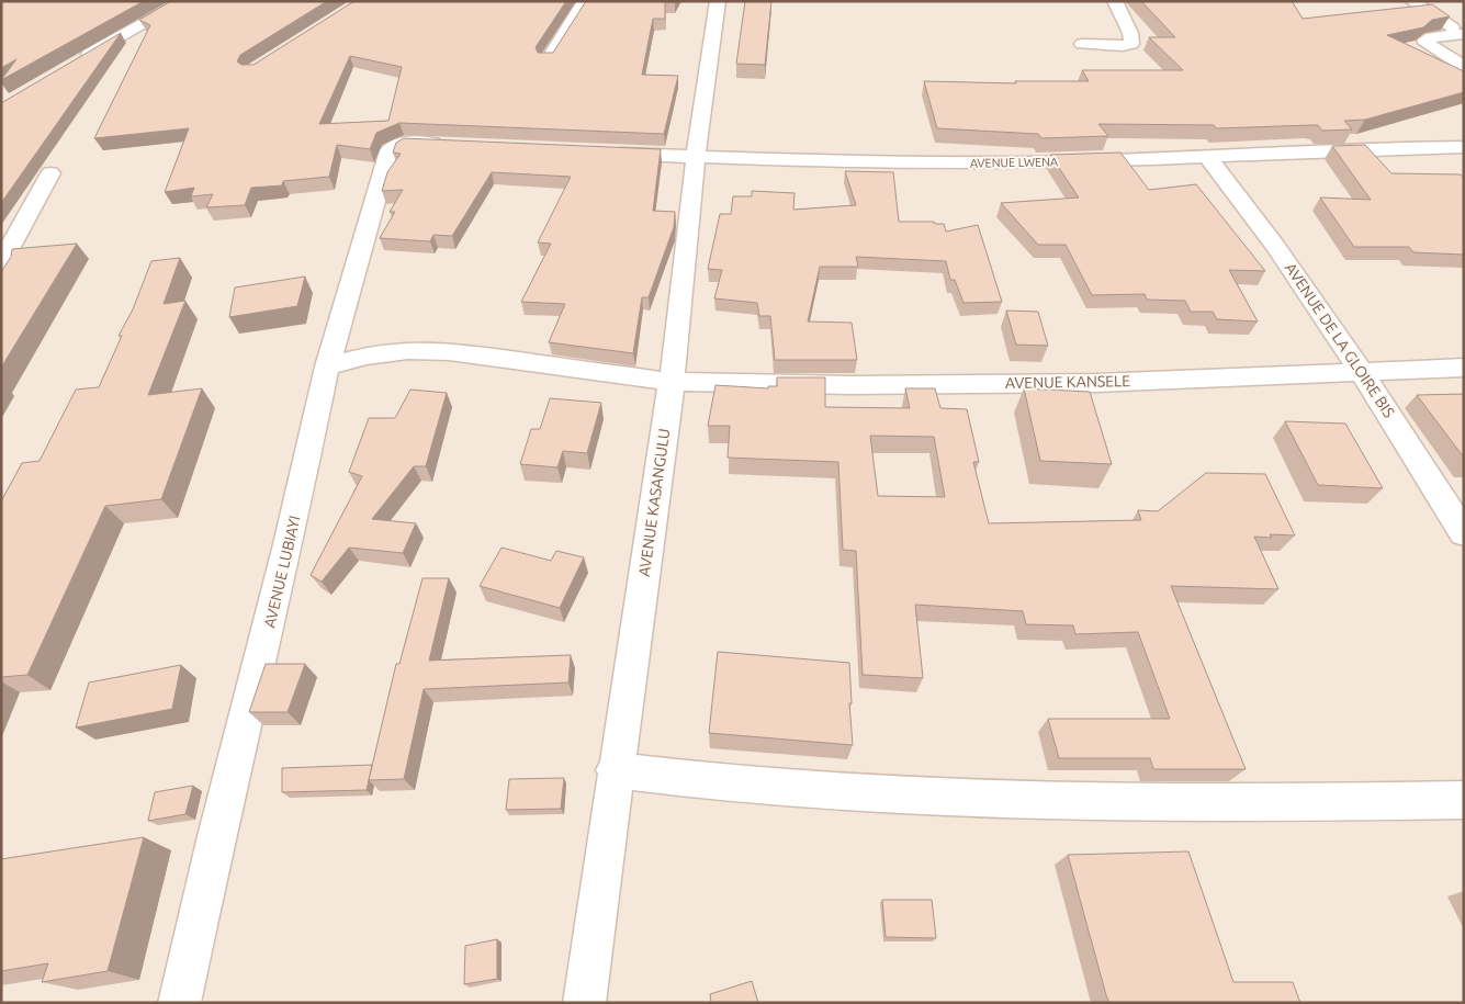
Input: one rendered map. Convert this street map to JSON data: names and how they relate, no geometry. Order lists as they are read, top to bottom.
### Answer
{
  "streets": {
    "street": [
      "AVENUE LWENA",
      "AVENUE DE LA GLOIRE BIS",
      "AVENUE KANSELE",
      "AVENUE KASANGULU",
      "AVENUE LUBIAYI"
    ]
  },
  "crossings": [
    ["AVENUE LWENA", "AVENUE DE LA GLOIRE BIS"],
    ["AVENUE LWENA", "AVENUE KASANGULU"],
    ["AVENUE DE LA GLOIRE BIS", "AVENUE KANSELE"],
    ["AVENUE KANSELE", "AVENUE KASANGULU"],
    ["AVENUE KANSELE", "AVENUE LUBIAYI"]
  ]
}
